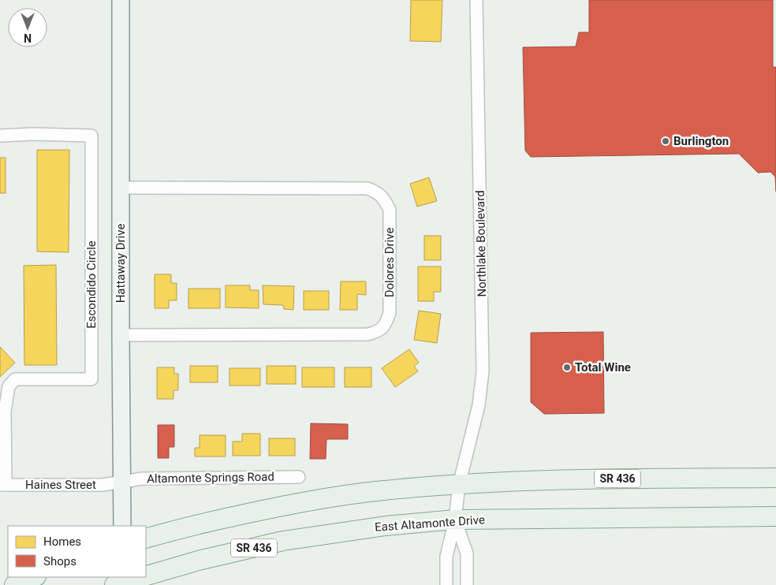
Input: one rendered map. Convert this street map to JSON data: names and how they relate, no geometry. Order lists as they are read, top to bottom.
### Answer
{
  "streets": {
    "main road": ["SR 436", "East Altamonte Drive"],
    "street": [
      "Northlake Boulevard",
      "Dolores Drive",
      "Hattaway Drive",
      "Escondido Circle",
      "Altamonte Springs Road",
      "Haines Street"
    ]
  },
  "crossings": [
    ["Northlake Boulevard", "SR 436"],
    ["Northlake Boulevard", "East Altamonte Drive"],
    ["Dolores Drive", "Hattaway Drive"],
    ["Hattaway Drive", "Altamonte Springs Road"],
    ["Hattaway Drive", "Haines Street"],
    ["Escondido Circle", "Haines Street"],
    ["Altamonte Springs Road", "Haines Street"]
  ],
  "places": ["Burlington", "Total Wine"],
  "legend": ["Homes", "Shops"],
  "north": "bottom"
}
